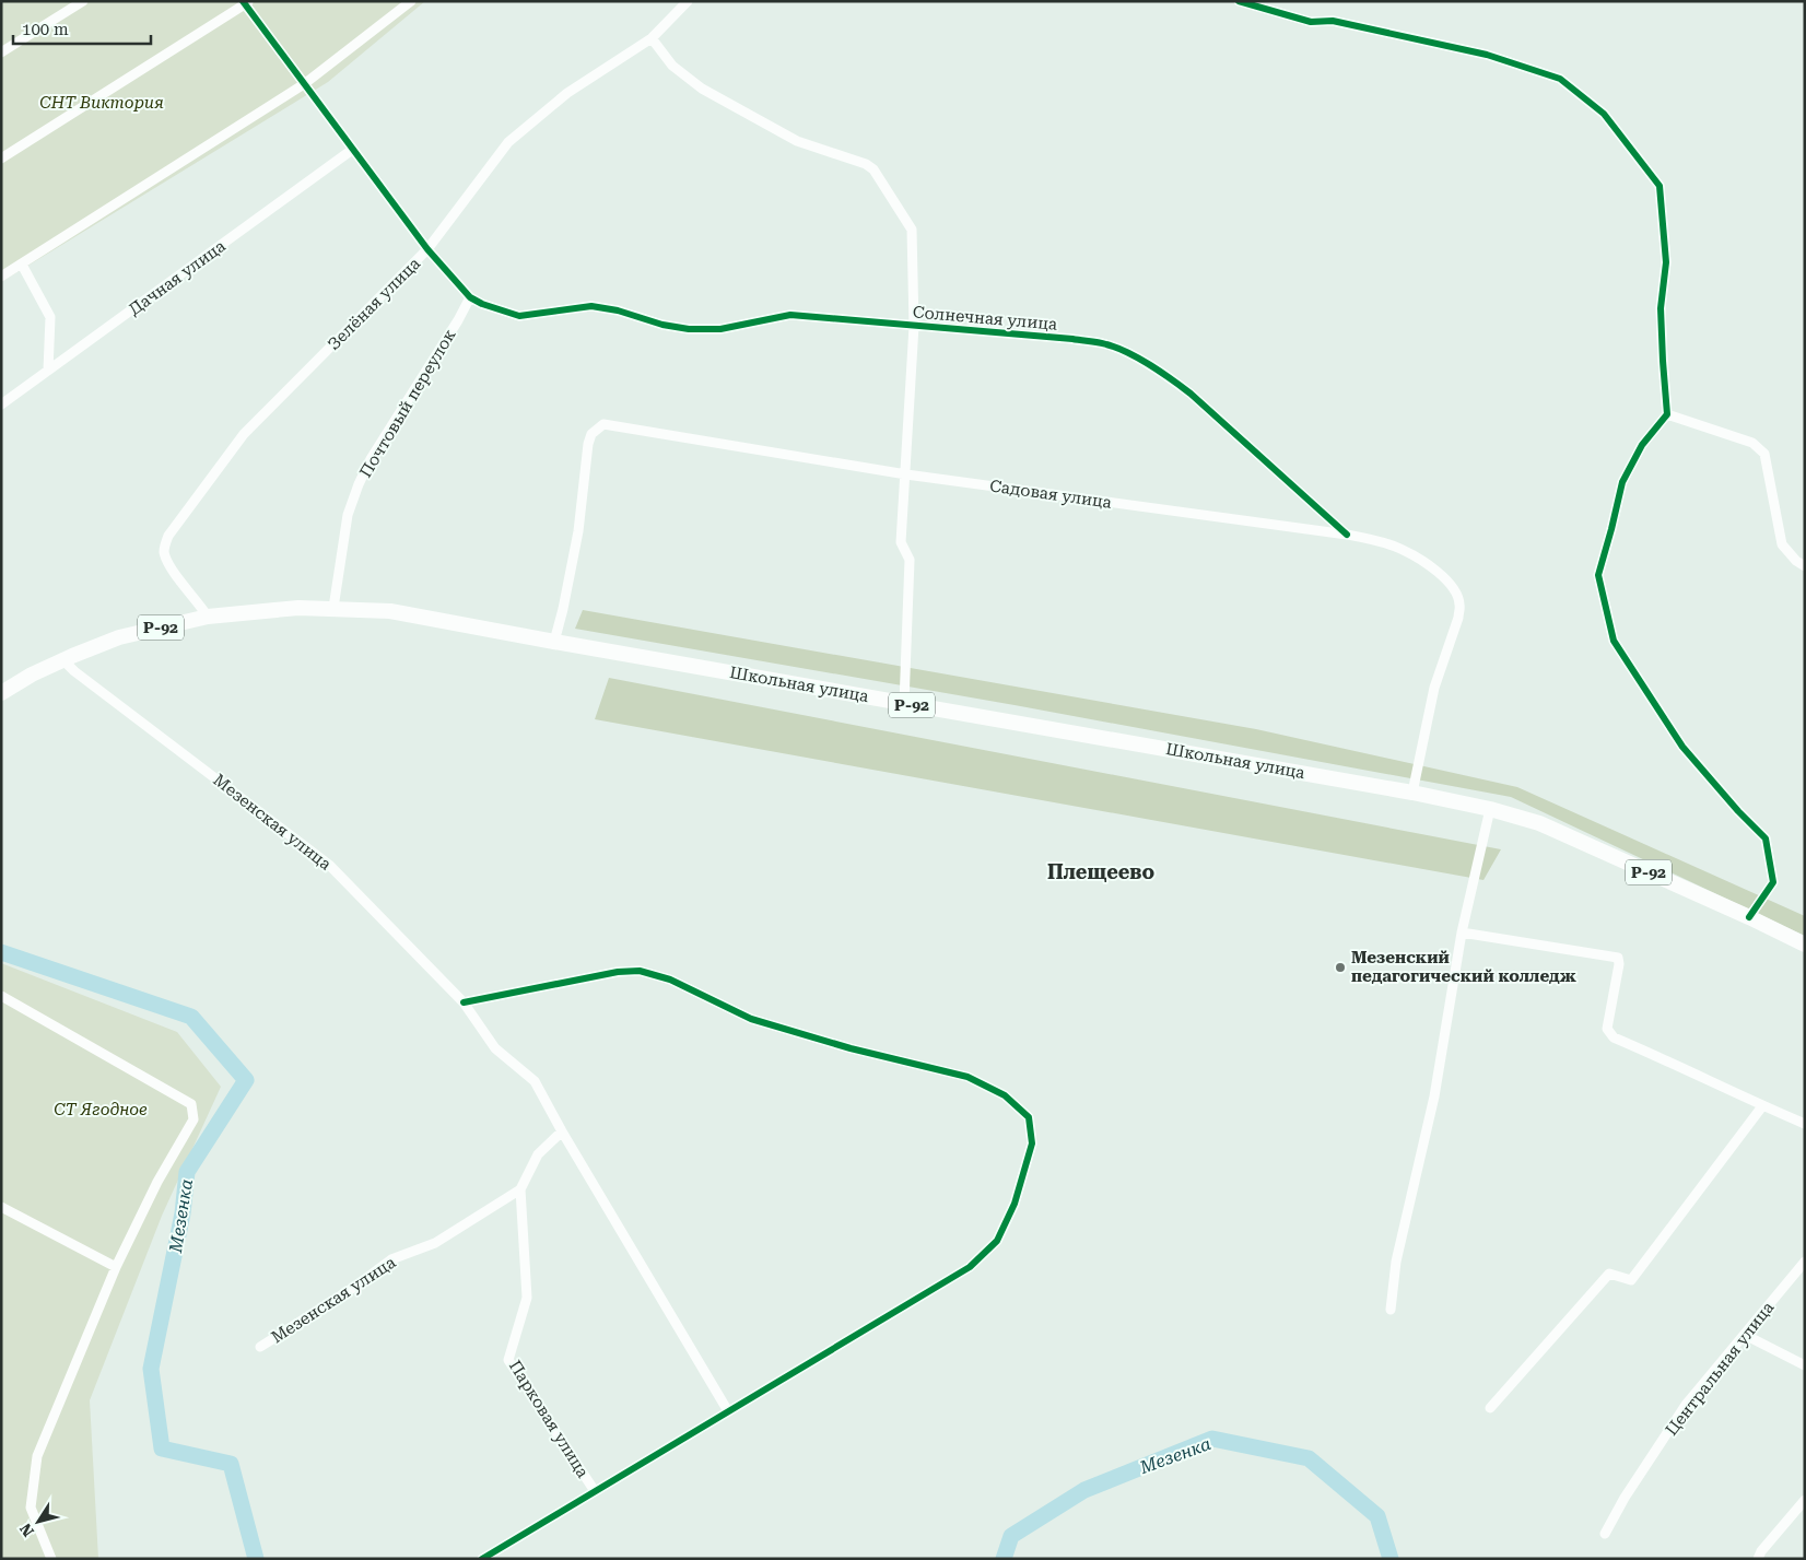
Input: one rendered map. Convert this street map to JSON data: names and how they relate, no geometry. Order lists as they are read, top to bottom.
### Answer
{
  "streets": {
    "main road": ["Р-92", "Школьная улица"],
    "street": [
      "Дачная улица",
      "Зелёная улица",
      "Солнечная улица",
      "Почтовый переулок",
      "Садовая улица",
      "Мезенская улица",
      "Центральная улица",
      "Парковая улица"
    ]
  },
  "crossings": [
    ["Зелёная улица", "Р-92"],
    ["Солнечная улица", "Почтовый переулок"],
    ["Солнечная улица", "Садовая улица"],
    ["Почтовый переулок", "Р-92"],
    ["Почтовый переулок", "Школьная улица"],
    ["Садовая улица", "Школьная улица"],
    ["Р-92", "Школьная улица"],
    ["Р-92", "Мезенская улица"],
    ["Мезенская улица", "Парковая улица"]
  ],
  "districts": ["Плещеево"],
  "water": ["Мезенка"],
  "parks": ["СНТ Виктория", "СТ Ягодное"],
  "places": ["Мезенский педагогический колледж"],
  "scale_bar": "100 m",
  "north": "bottom left"
}
